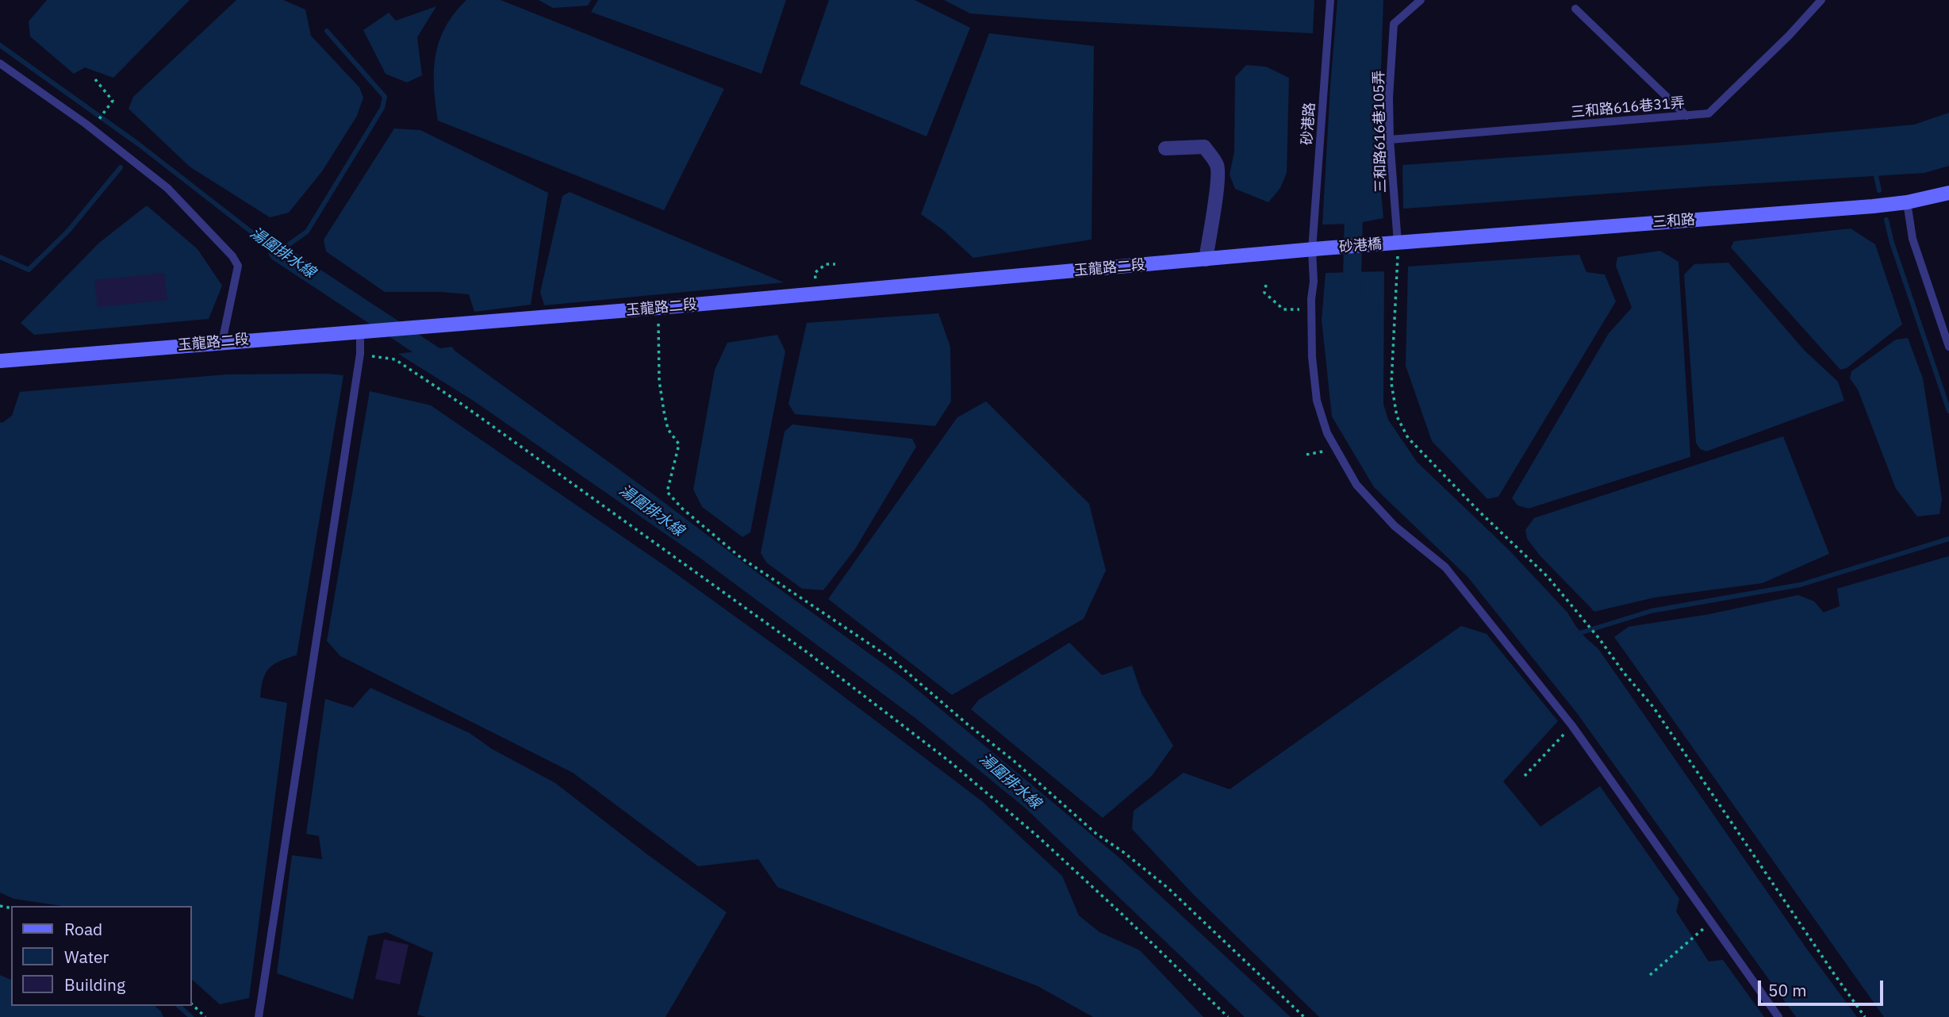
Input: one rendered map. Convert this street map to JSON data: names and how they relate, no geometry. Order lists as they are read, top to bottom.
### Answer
{
  "streets": {
    "main road": ["三和路", "砂港橋", "玉龍路二段"],
    "lane": ["三和路616巷31弄", "砂港路", "三和路616巷105弄"]
  },
  "crossings": [
    ["三和路616巷31弄", "三和路616巷105弄"],
    ["砂港路", "砂港橋"],
    ["砂港路", "玉龍路二段"],
    ["三和路616巷105弄", "三和路"],
    ["三和路616巷105弄", "砂港橋"],
    ["三和路", "砂港橋"],
    ["砂港橋", "玉龍路二段"]
  ],
  "water": ["湯圍排水線"],
  "legend": ["Road", "Water", "Building"],
  "scale_bar": "50 m"
}
